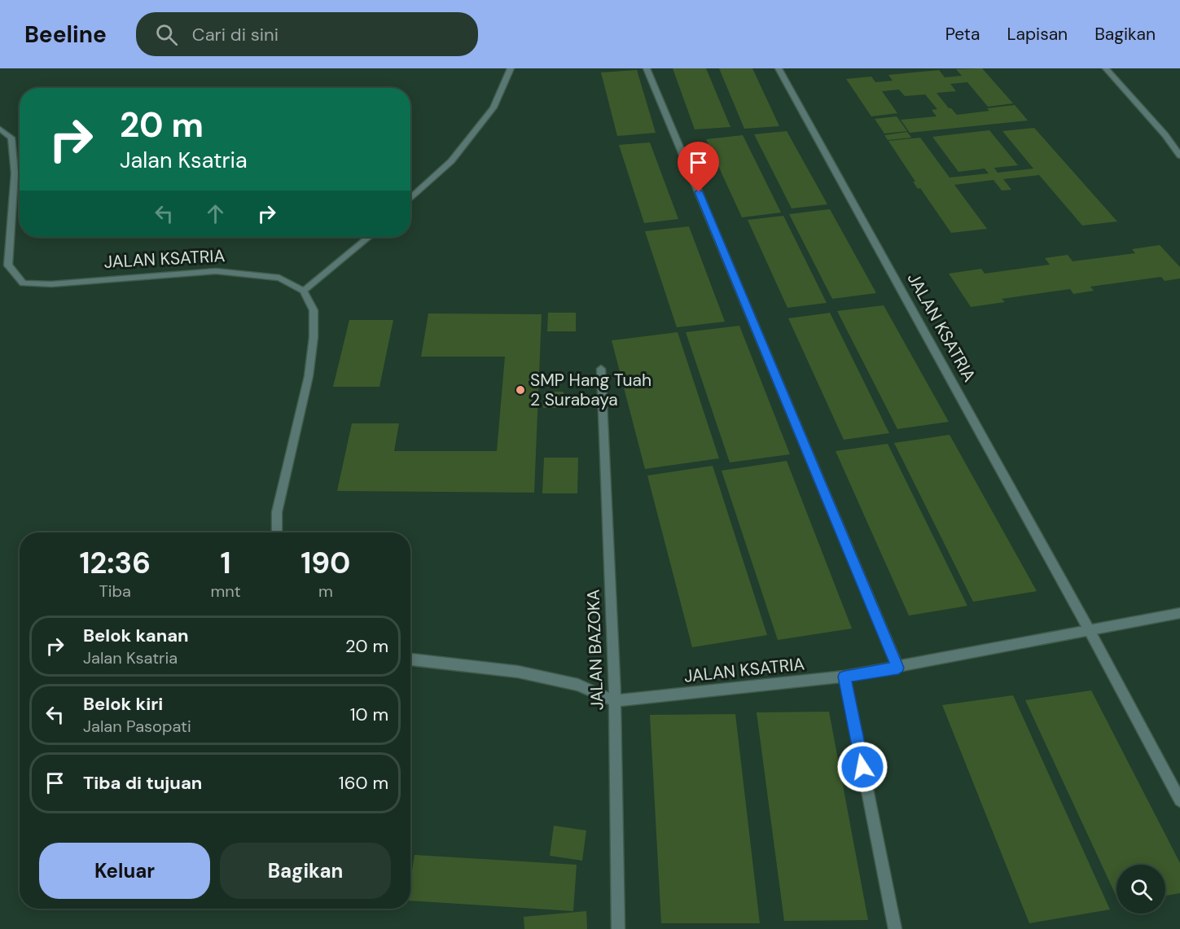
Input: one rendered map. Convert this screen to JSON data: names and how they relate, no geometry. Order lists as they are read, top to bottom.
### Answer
{
  "streets": {
    "street": ["JALAN KSATRIA", "JALAN BAZOKA"]
  },
  "crossings": [
    ["JALAN KSATRIA", "JALAN BAZOKA"]
  ],
  "places": ["SMP Hang Tuah 2 Surabaya"],
  "page": {
    "header": "Beeline",
    "search": "Cari di sini",
    "nav": ["Peta", "Lapisan", "Bagikan"],
    "turn": ["20 m", "Jalan Ksatria"],
    "eta": [
      "12:36",
      "Tiba",
      "1",
      "mnt",
      "190",
      "m"
    ],
    "list": [
      {
        "name": "Belok kanan",
        "note": "Jalan Ksatria",
        "value": "20 m"
      },
      {
        "name": "Belok kiri",
        "note": "Jalan Pasopati",
        "value": "10 m"
      },
      {
        "name": "Tiba di tujuan",
        "value": "160 m"
      }
    ],
    "buttons": ["Keluar", "Bagikan"]
  }
}
